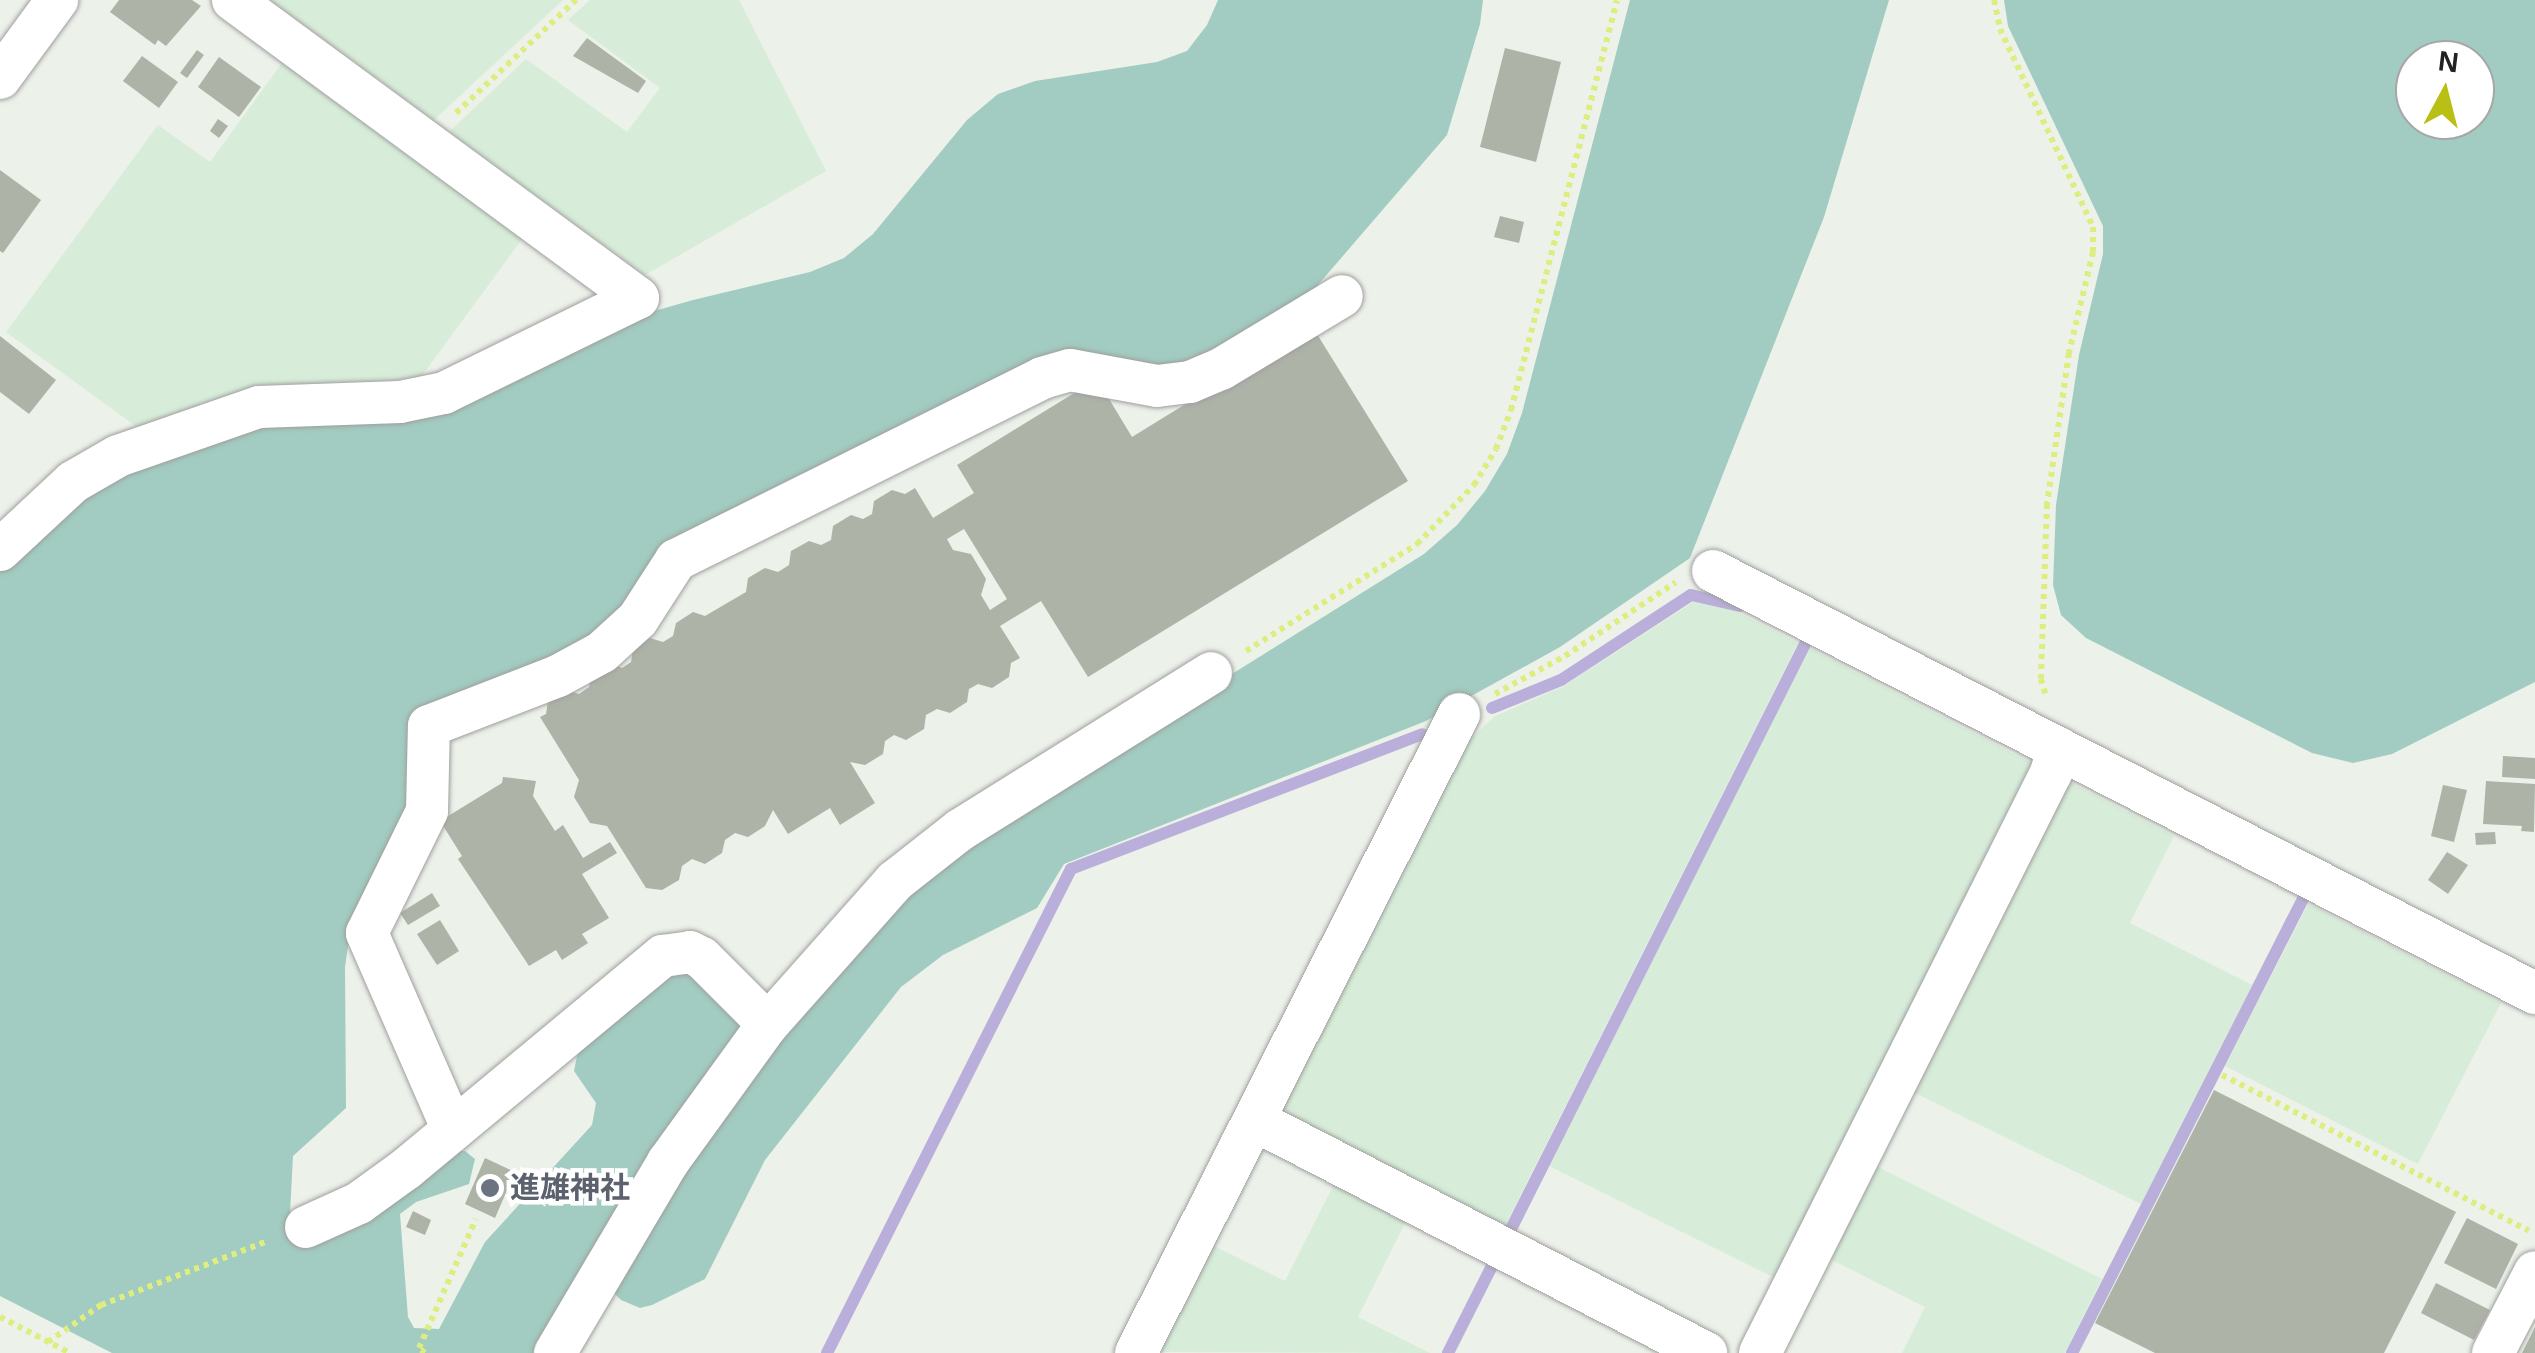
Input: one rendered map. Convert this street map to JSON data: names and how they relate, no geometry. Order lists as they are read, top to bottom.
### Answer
{
  "places": ["進雄神社"],
  "north": "top"
}
